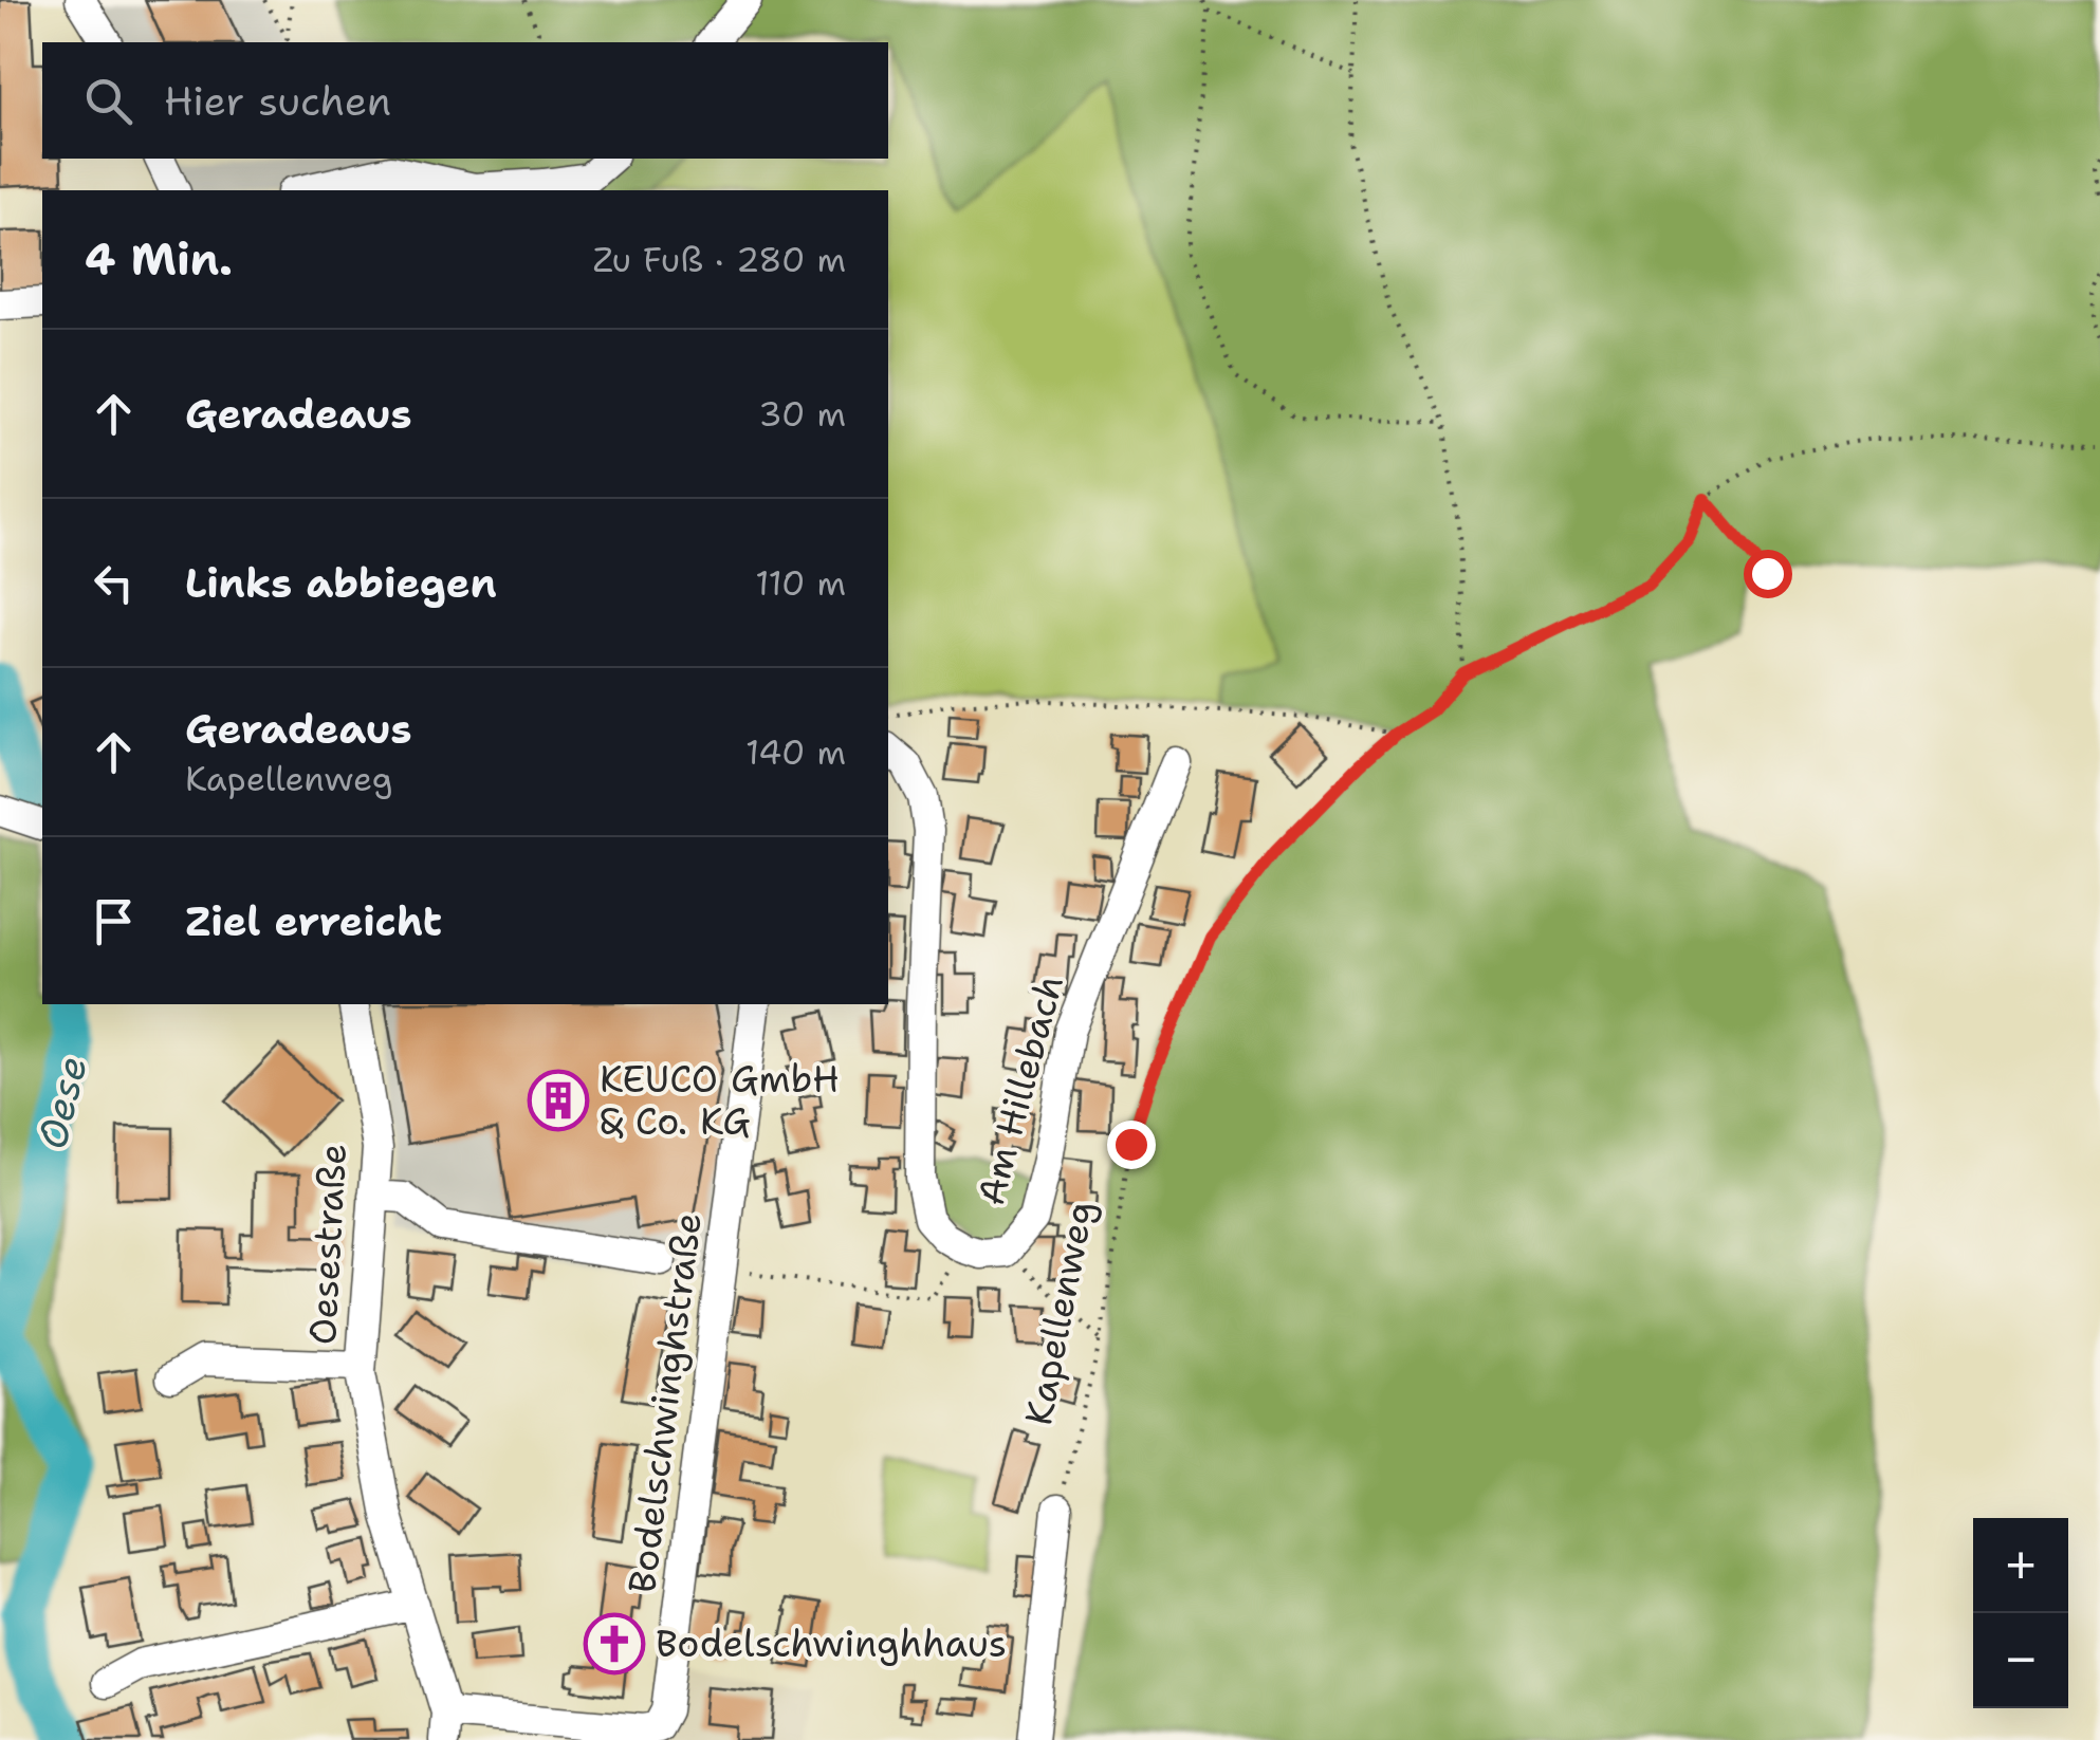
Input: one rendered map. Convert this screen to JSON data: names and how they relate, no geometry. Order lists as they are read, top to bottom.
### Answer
{
  "streets": {
    "street": ["Am Hillebach", "Oesestraße", "Bodelschwinghstraße"],
    "path": ["Kapellenweg"]
  },
  "crossings": [
    ["Oesestraße", "Bodelschwinghstraße"]
  ],
  "water": ["Oese"],
  "places": {
    "building": ["KEUCO GmbH & Co. KG"],
    "church": ["Bodelschwinghhaus"]
  },
  "page": {
    "search": "Hier suchen",
    "heading": ["4 Min.", "Zu Fuß · 280 m"],
    "list": [
      ["Geradeaus", "30 m"],
      ["Links abbiegen", "110 m"],
      ["Geradeaus", "Kapellenweg", "140 m"],
      "Ziel erreicht"
    ],
    "map_buttons": ["+", "−"]
  }
}
